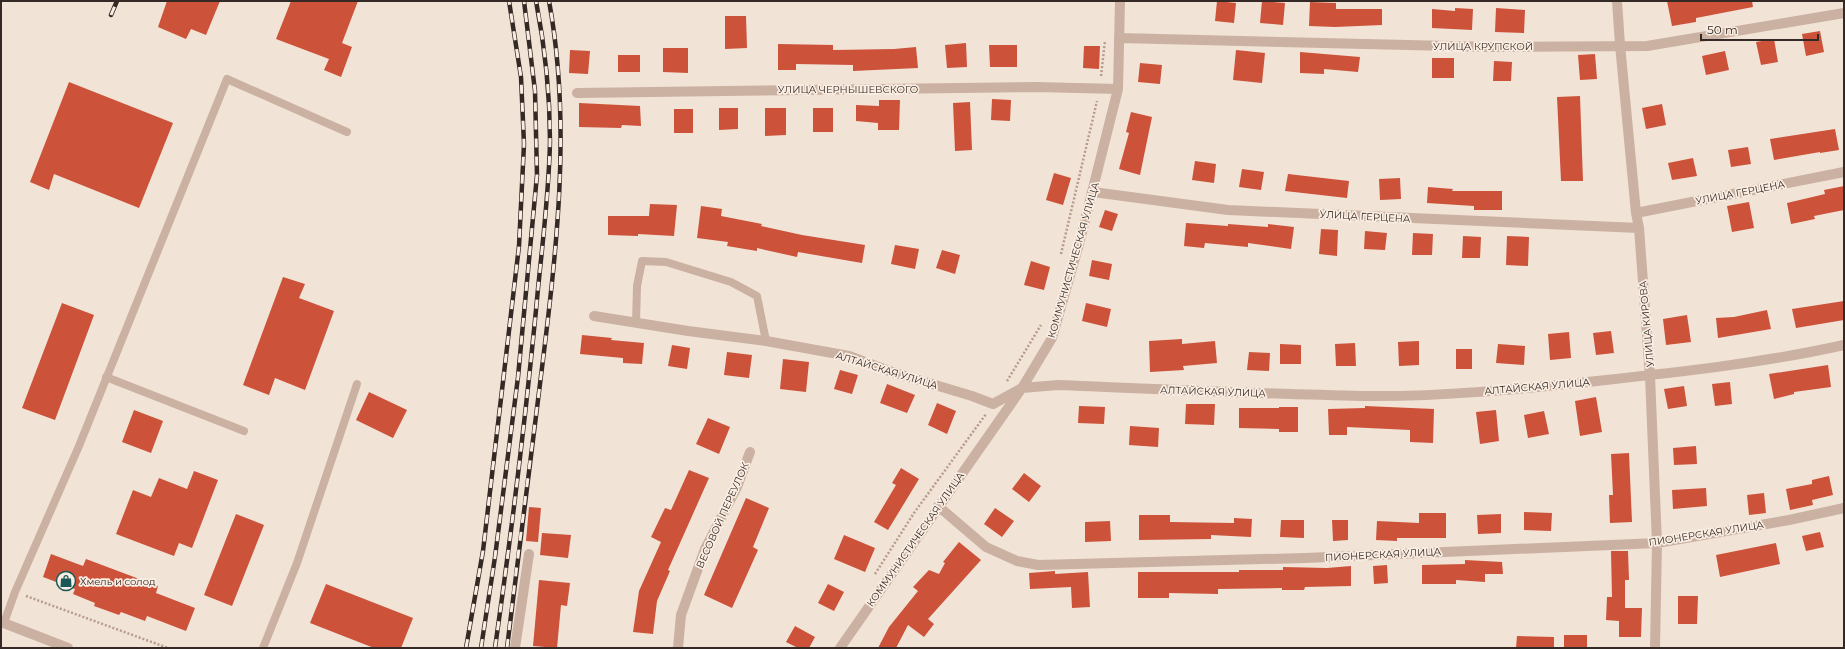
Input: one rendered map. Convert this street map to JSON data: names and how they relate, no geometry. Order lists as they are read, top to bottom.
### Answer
{
  "streets": {
    "street": [
      "УЛИЦА КРУПСКОЙ",
      "УЛИЦА ЧЕРНЫШЕВСКОГО",
      "УЛИЦА ГЕРЦЕНА",
      "КОММУНИСТИЧЕСКАЯ УЛИЦА",
      "УЛИЦА КИРОВА",
      "АЛТАЙСКАЯ УЛИЦА",
      "ВЕСОВОЙ ПЕРЕУЛОК",
      "ПИОНЕРСКАЯ УЛИЦА"
    ]
  },
  "crossings": [
    ["УЛИЦА КРУПСКОЙ", "КОММУНИСТИЧЕСКАЯ УЛИЦА"],
    ["УЛИЦА КРУПСКОЙ", "УЛИЦА КИРОВА"],
    ["УЛИЦА ЧЕРНЫШЕВСКОГО", "КОММУНИСТИЧЕСКАЯ УЛИЦА"],
    ["УЛИЦА ГЕРЦЕНА", "КОММУНИСТИЧЕСКАЯ УЛИЦА"],
    ["УЛИЦА ГЕРЦЕНА", "УЛИЦА КИРОВА"],
    ["КОММУНИСТИЧЕСКАЯ УЛИЦА", "АЛТАЙСКАЯ УЛИЦА"],
    ["КОММУНИСТИЧЕСКАЯ УЛИЦА", "ПИОНЕРСКАЯ УЛИЦА"],
    ["УЛИЦА КИРОВА", "АЛТАЙСКАЯ УЛИЦА"],
    ["УЛИЦА КИРОВА", "ПИОНЕРСКАЯ УЛИЦА"]
  ],
  "places": {
    "shop": ["Хмель и солод"]
  },
  "scale_bar": "50 m"
}
